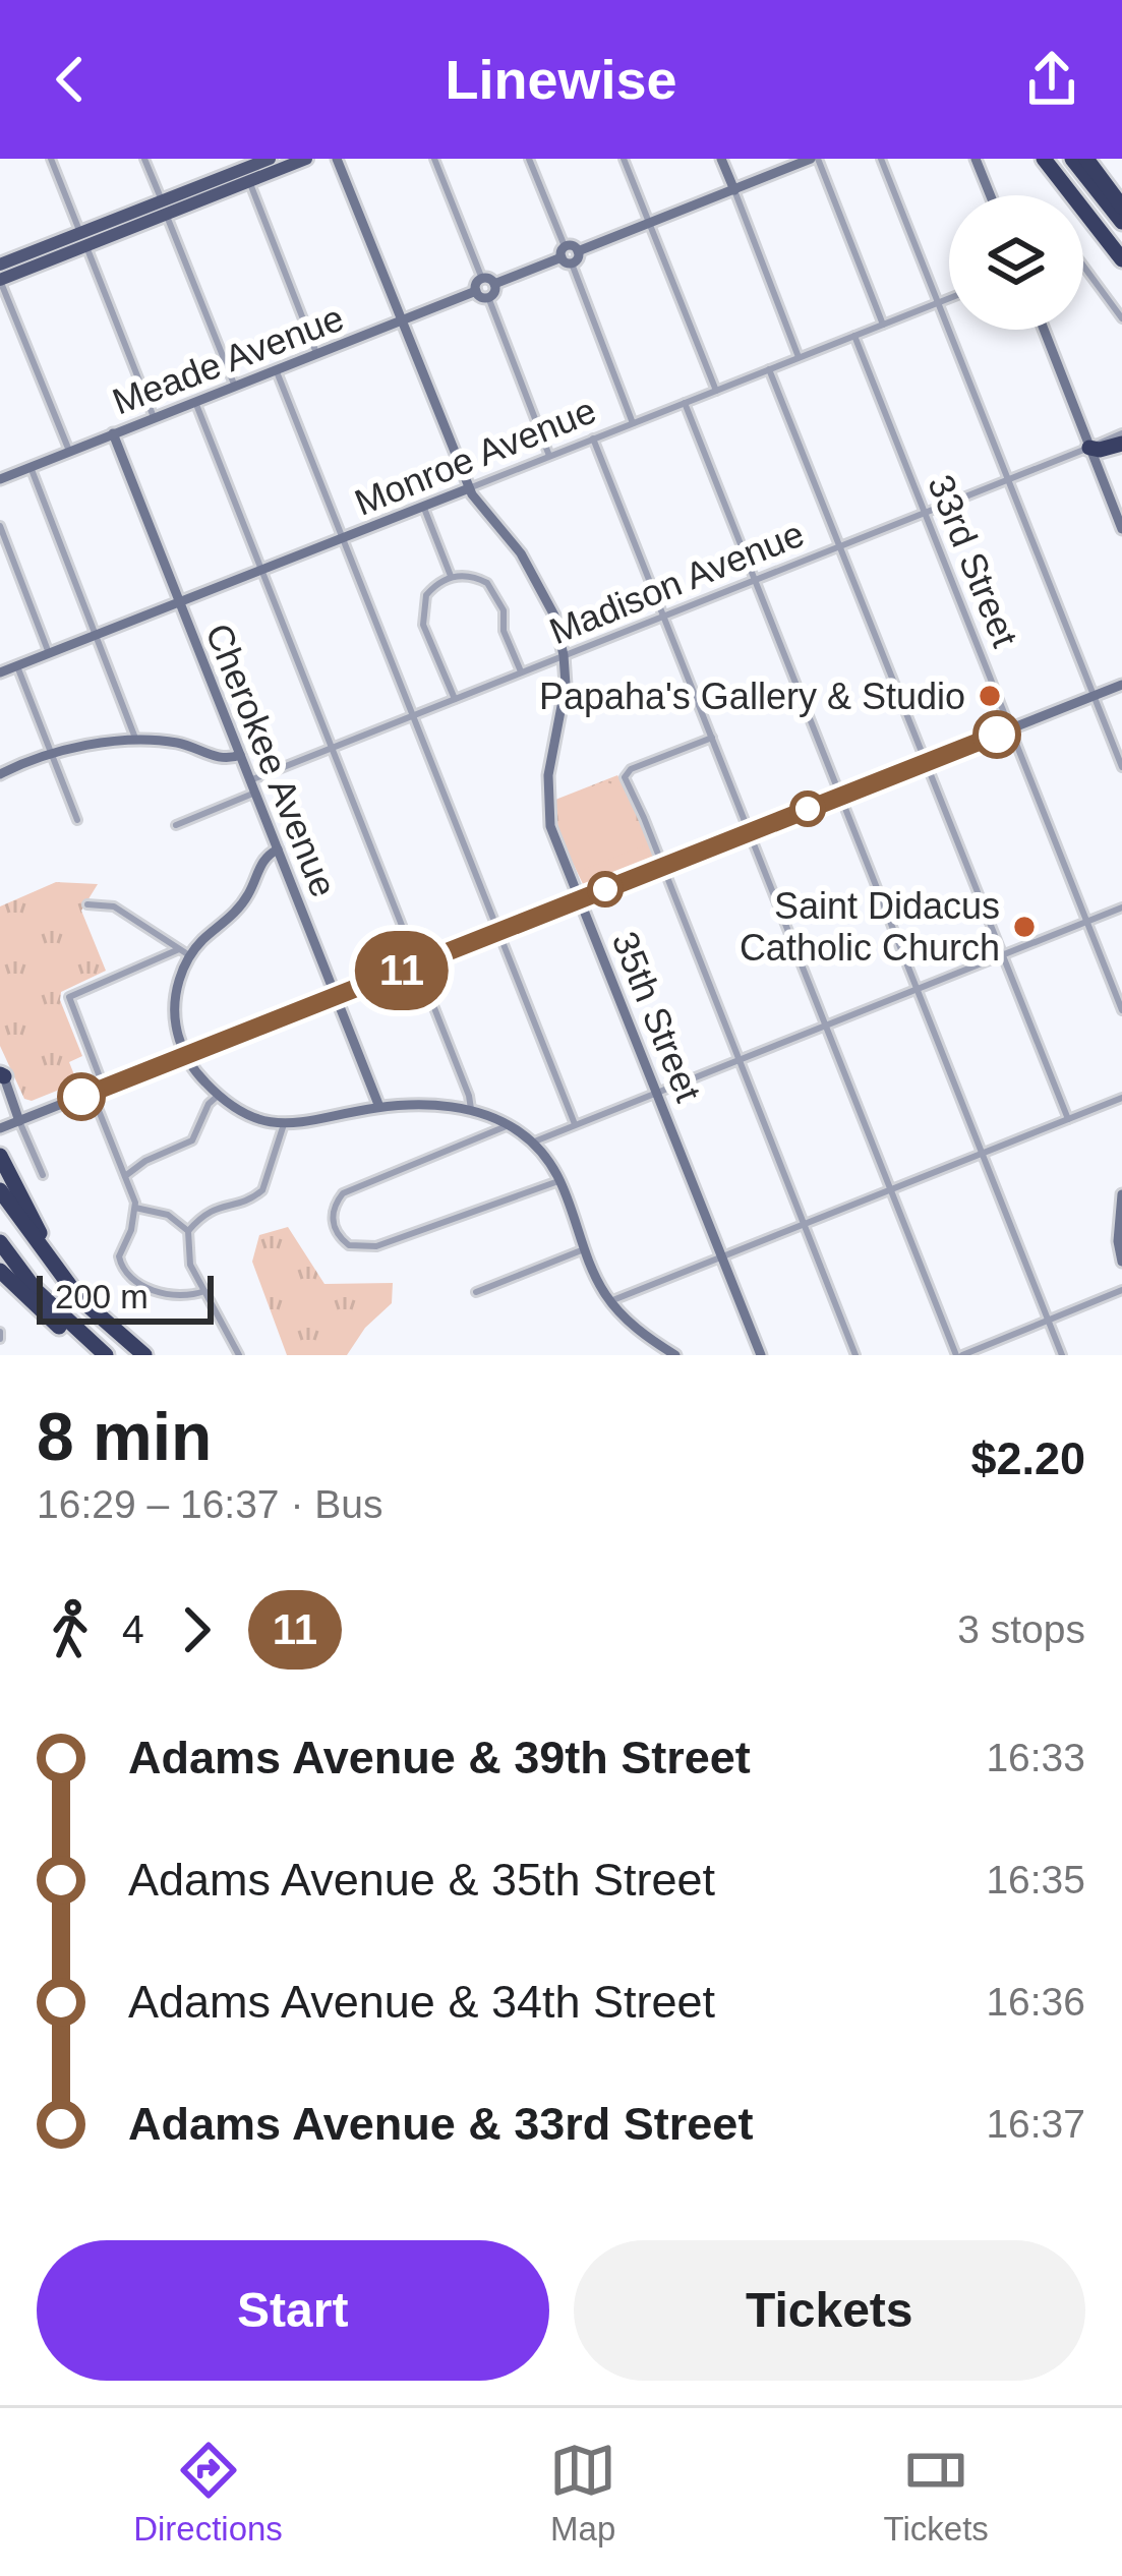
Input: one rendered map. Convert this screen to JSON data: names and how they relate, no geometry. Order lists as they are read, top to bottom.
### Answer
{
  "streets": {
    "street": [
      "Meade Avenue",
      "Monroe Avenue",
      "33rd Street",
      "Madison Avenue",
      "Cherokee Avenue",
      "35th Street"
    ]
  },
  "crossings": [
    ["Meade Avenue", "Cherokee Avenue"],
    ["Meade Avenue", "35th Street"],
    ["Monroe Avenue", "33rd Street"],
    ["Monroe Avenue", "Cherokee Avenue"],
    ["Monroe Avenue", "35th Street"],
    ["33rd Street", "Madison Avenue"],
    ["Madison Avenue", "Cherokee Avenue"],
    ["Madison Avenue", "35th Street"]
  ],
  "places": ["Papaha's Gallery & Studio", "Saint Didacus Catholic Church"],
  "lines": ["bus line 11"],
  "scale_bar": "200 m",
  "page": {
    "header": "Linewise",
    "on_map": "11",
    "scale": "200 m",
    "heading": ["8 min", "16:29 – 16:37 · Bus", "$2.20"],
    "legs": ["4", "11", "3 stops"],
    "list": [
      {
        "name": "Adams Avenue & 39th Street",
        "value": "16:33"
      },
      {
        "name": "Adams Avenue & 35th Street",
        "value": "16:35"
      },
      {
        "name": "Adams Avenue & 34th Street",
        "value": "16:36"
      },
      {
        "name": "Adams Avenue & 33rd Street",
        "value": "16:37"
      }
    ],
    "buttons": ["Start", "Tickets"],
    "tabs": ["Directions", "Map", "Tickets"]
  }
}
